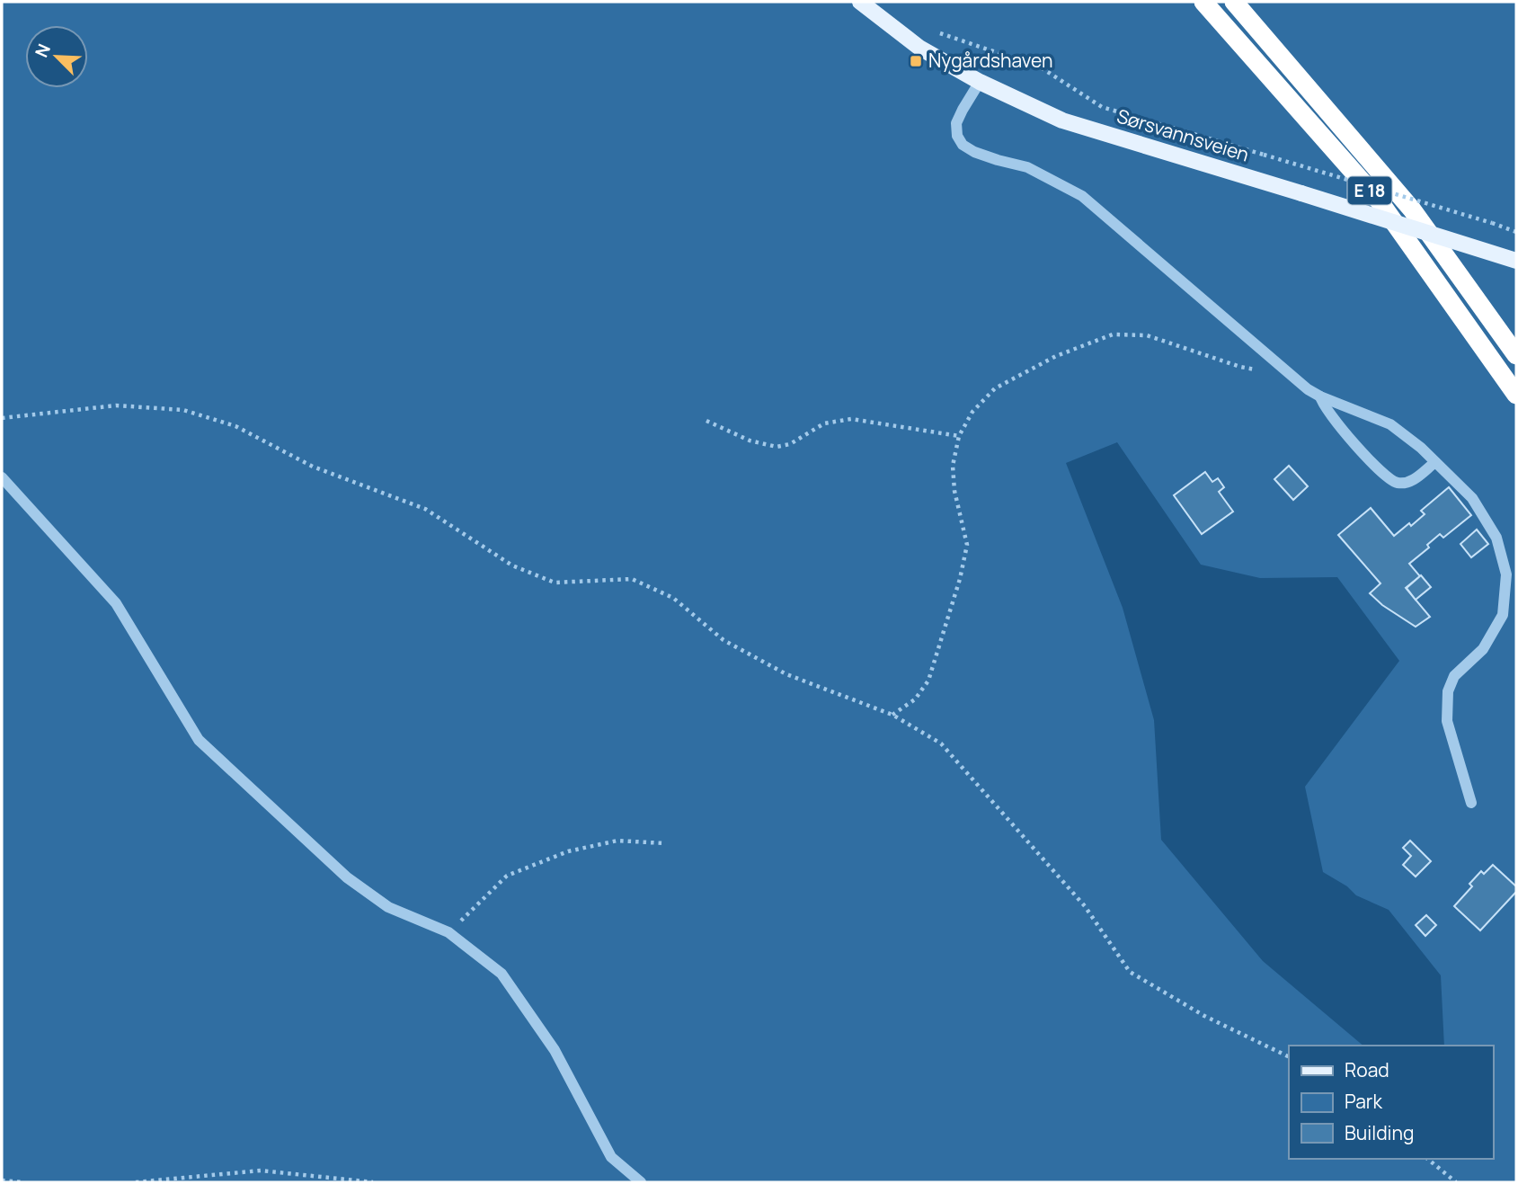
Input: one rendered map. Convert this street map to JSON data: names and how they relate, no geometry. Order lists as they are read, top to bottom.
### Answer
{
  "streets": {
    "highway": ["E 18"],
    "main road": ["Sørsvannsveien"]
  },
  "places": {
    "transit": ["Nygårdshaven"]
  },
  "legend": ["Road", "Park", "Building"],
  "north": "top left"
}
